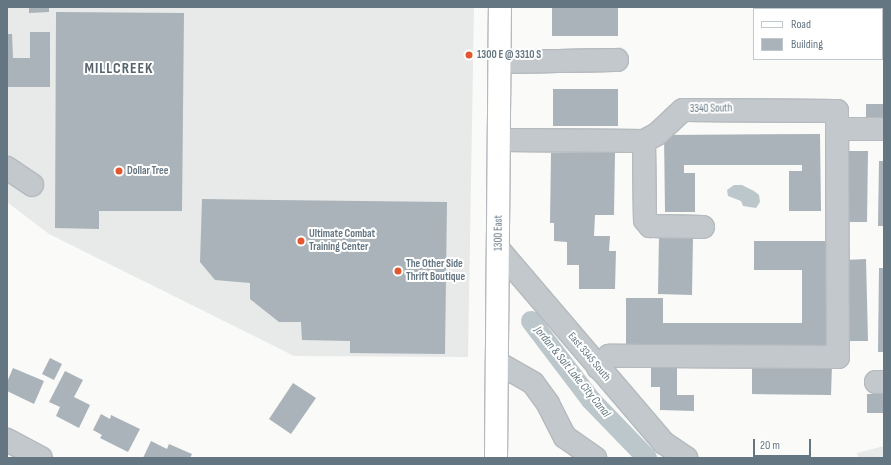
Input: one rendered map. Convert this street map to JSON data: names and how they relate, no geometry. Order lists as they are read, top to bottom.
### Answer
{
  "streets": {
    "main road": ["1300 East"],
    "street": ["3340 South", "East 3345 South"]
  },
  "crossings": [
    ["1300 East", "East 3345 South"]
  ],
  "districts": ["MILLCREEK"],
  "water": ["Jordan & Salt Lake City Canal"],
  "places": [
    "1300 E @ 3310 S",
    "Dollar Tree",
    "Ultimate Combat Training Center",
    "The Other Side Thrift Boutique"
  ],
  "legend": ["Road", "Building"],
  "scale_bar": "20 m"
}
